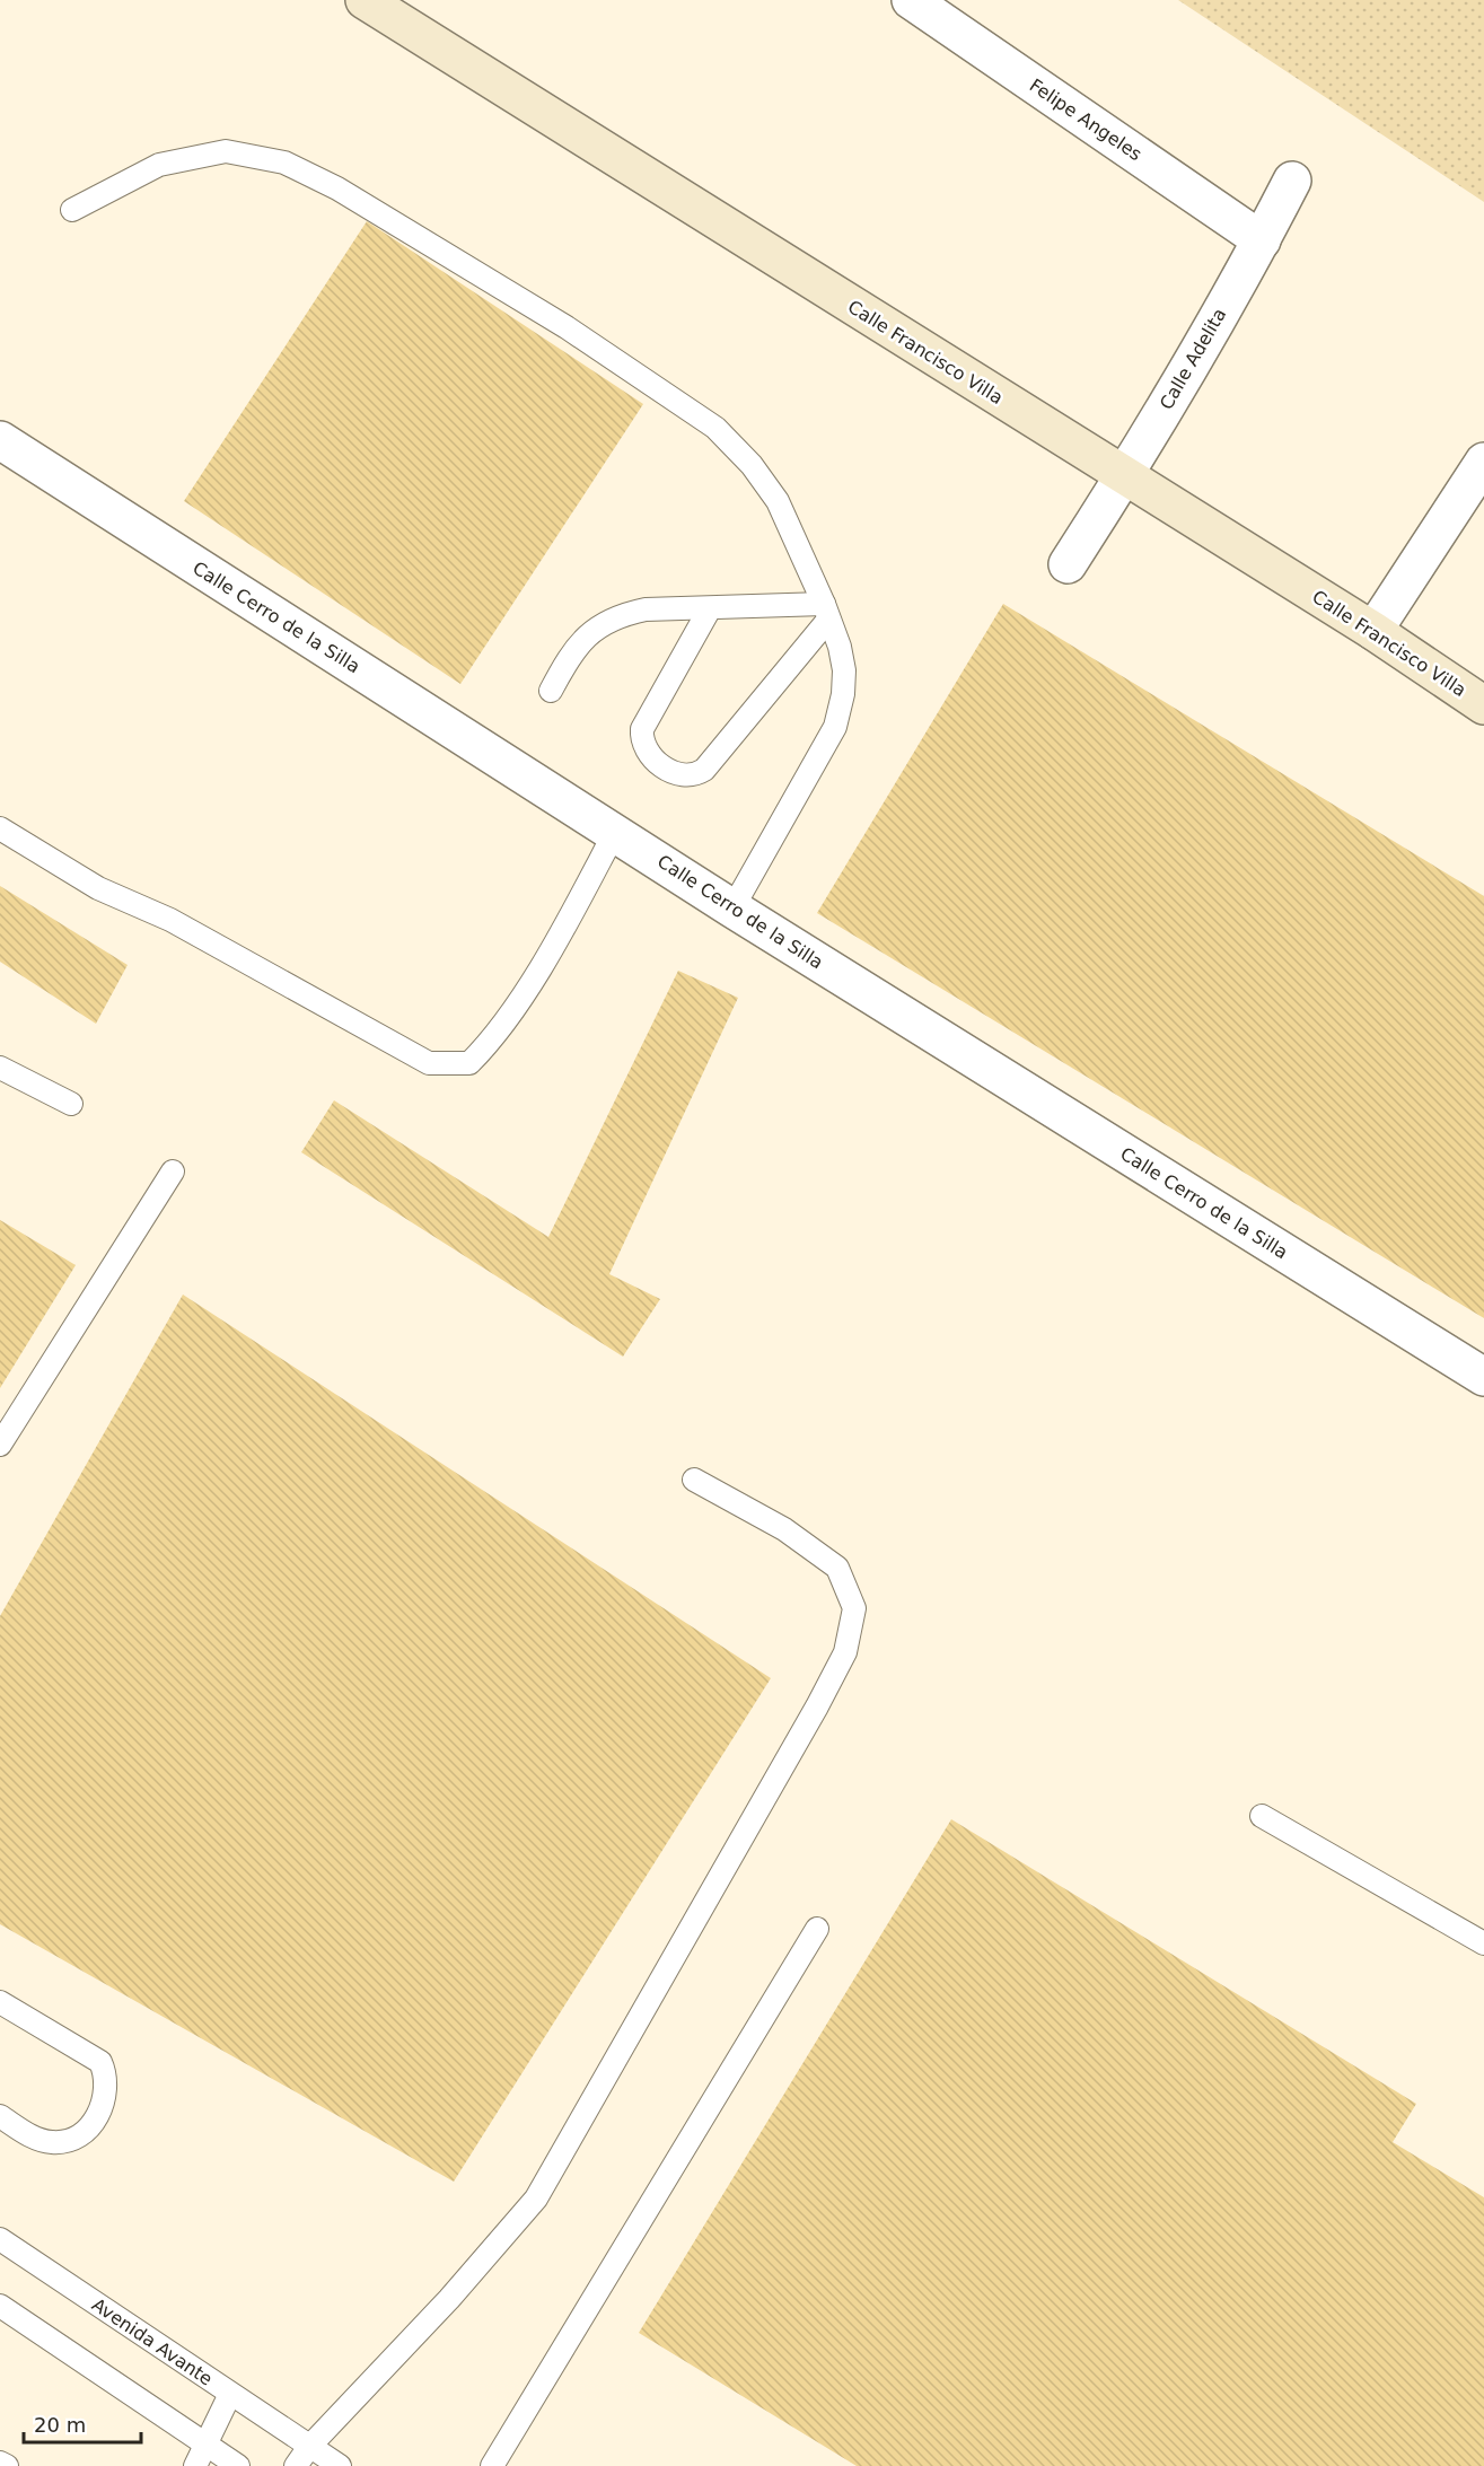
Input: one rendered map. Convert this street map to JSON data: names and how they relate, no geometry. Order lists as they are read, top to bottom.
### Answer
{
  "streets": {
    "street": [
      "Felipe Angeles",
      "Calle Francisco Villa",
      "Calle Adelita",
      "Calle Cerro de la Silla"
    ],
    "lane": ["Avenida Avante"]
  },
  "crossings": [
    ["Felipe Angeles", "Calle Adelita"],
    ["Calle Francisco Villa", "Calle Adelita"]
  ],
  "scale_bar": "20 m"
}
